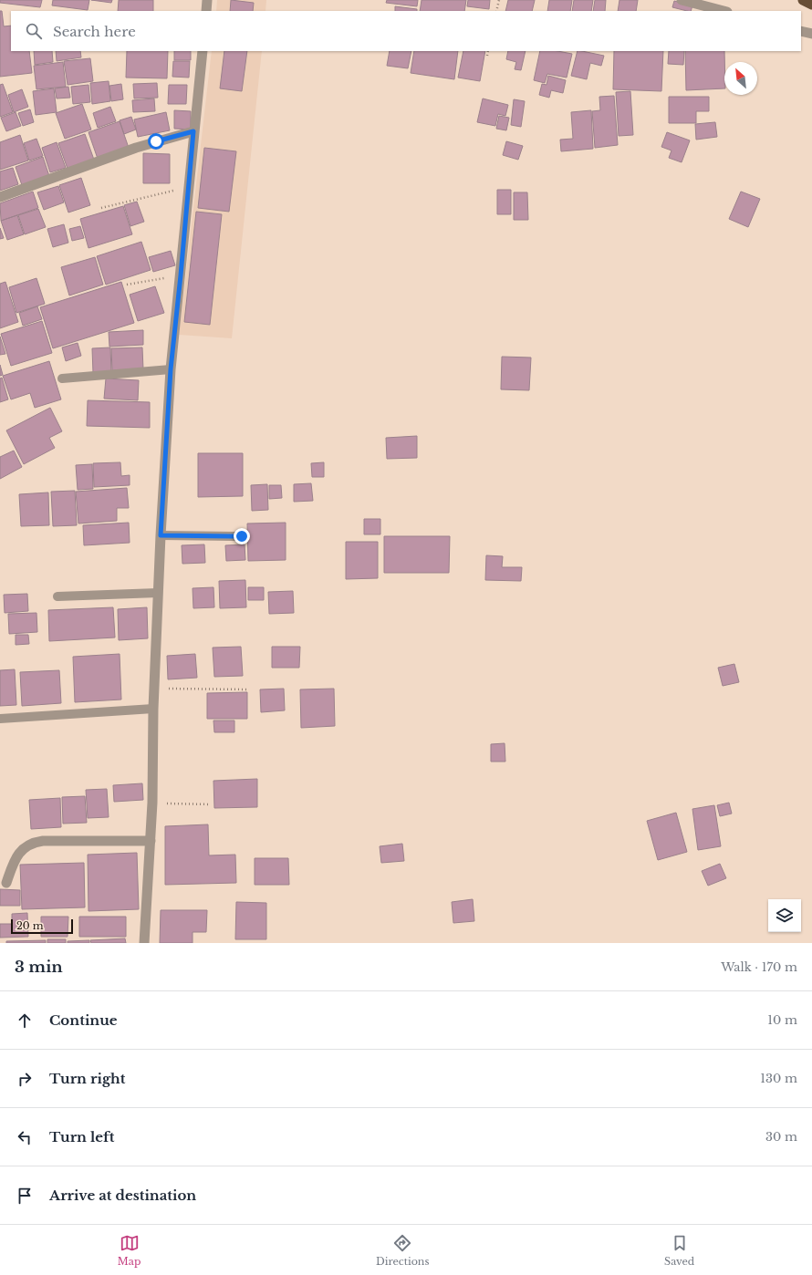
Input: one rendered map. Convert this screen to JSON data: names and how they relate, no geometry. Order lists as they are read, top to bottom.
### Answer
{
  "scale_bar": "20 m",
  "north": "top left",
  "page": {
    "search": "Search here",
    "scale": "20 m",
    "heading": ["3 min", "Walk · 170 m"],
    "list": [
      ["Continue", "10 m"],
      ["Turn right", "130 m"],
      ["Turn left", "30 m"],
      "Arrive at destination"
    ],
    "nav": ["Map", "Directions", "Saved"]
  }
}
